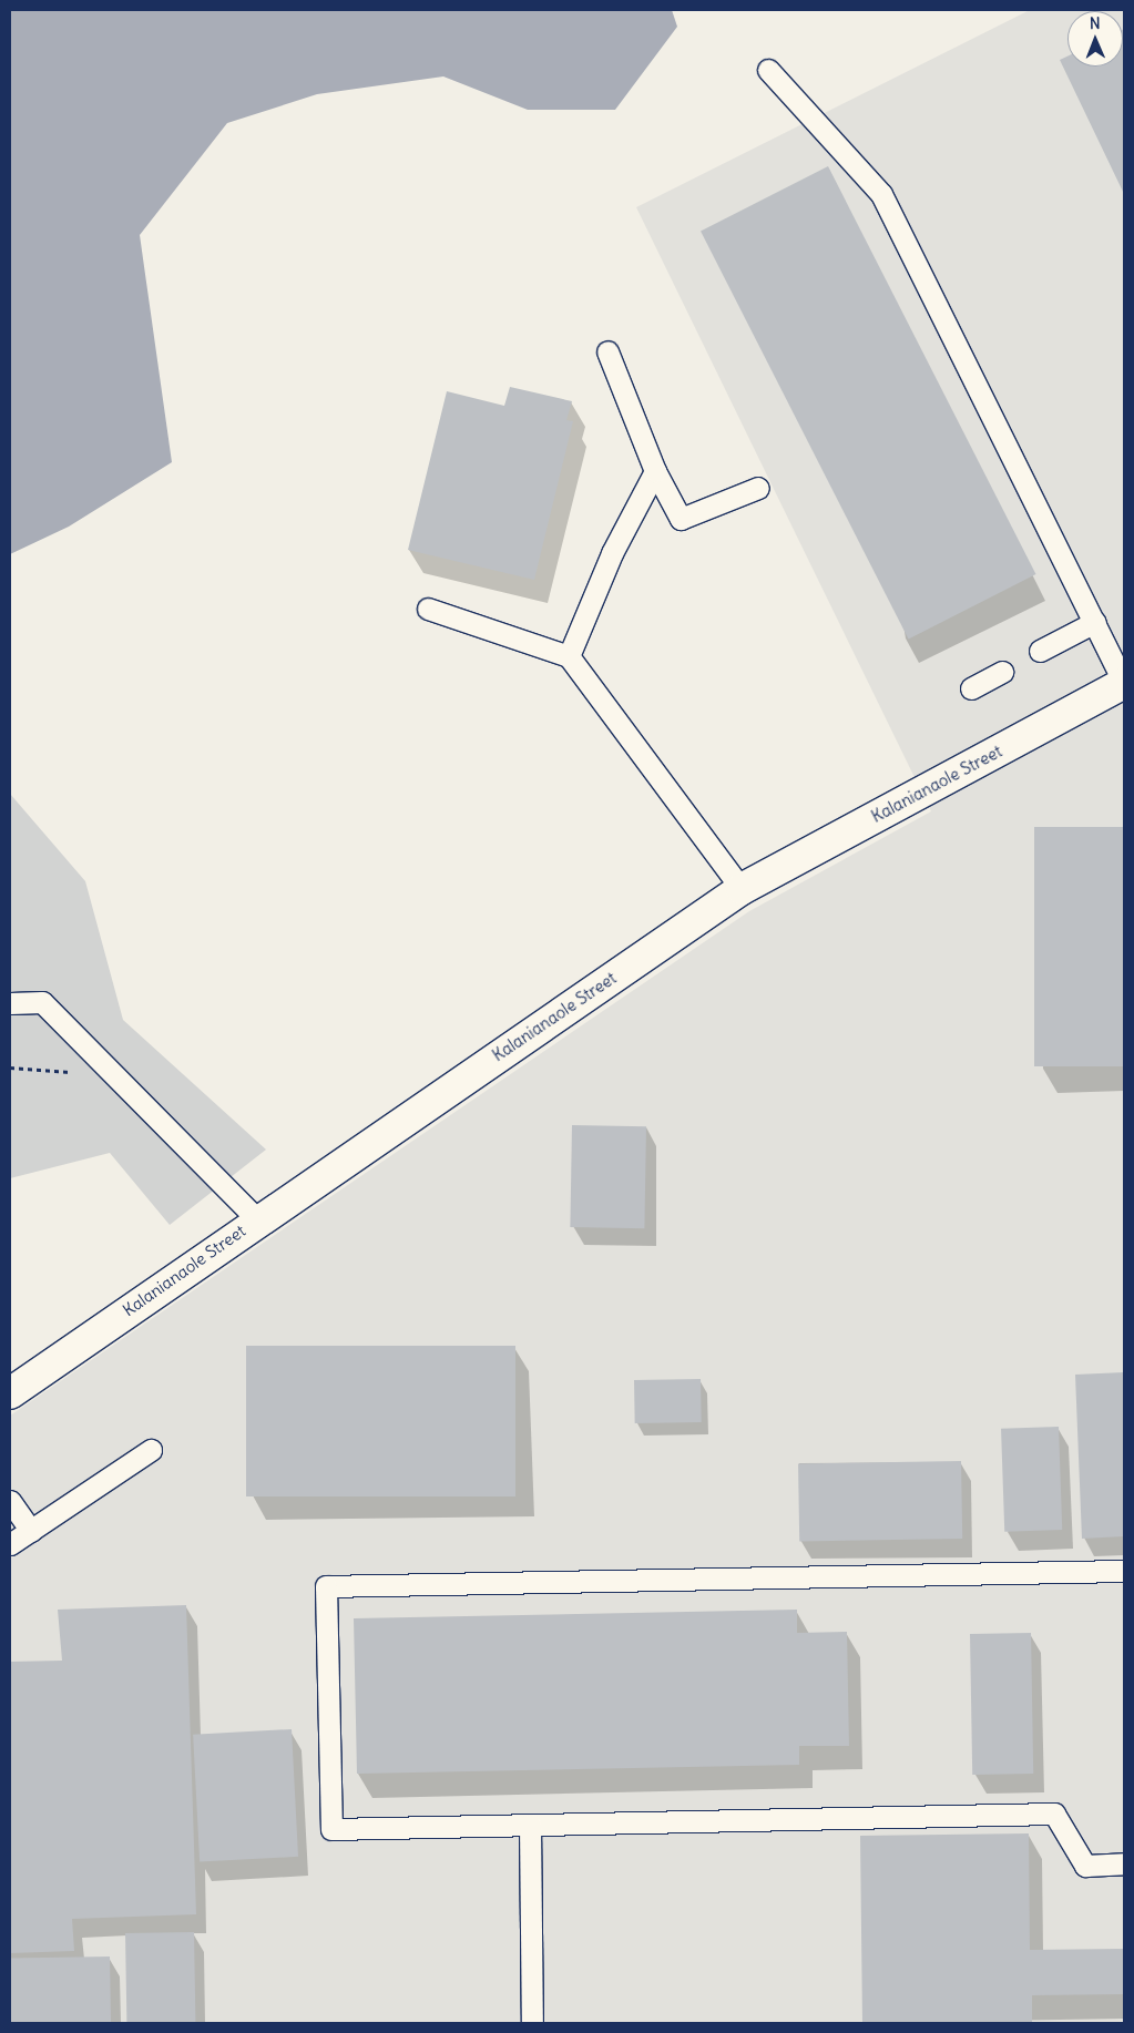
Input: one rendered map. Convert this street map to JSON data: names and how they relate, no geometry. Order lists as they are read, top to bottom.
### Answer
{
  "streets": {
    "main road": ["Kalanianaole Street"]
  },
  "north": "top"
}
